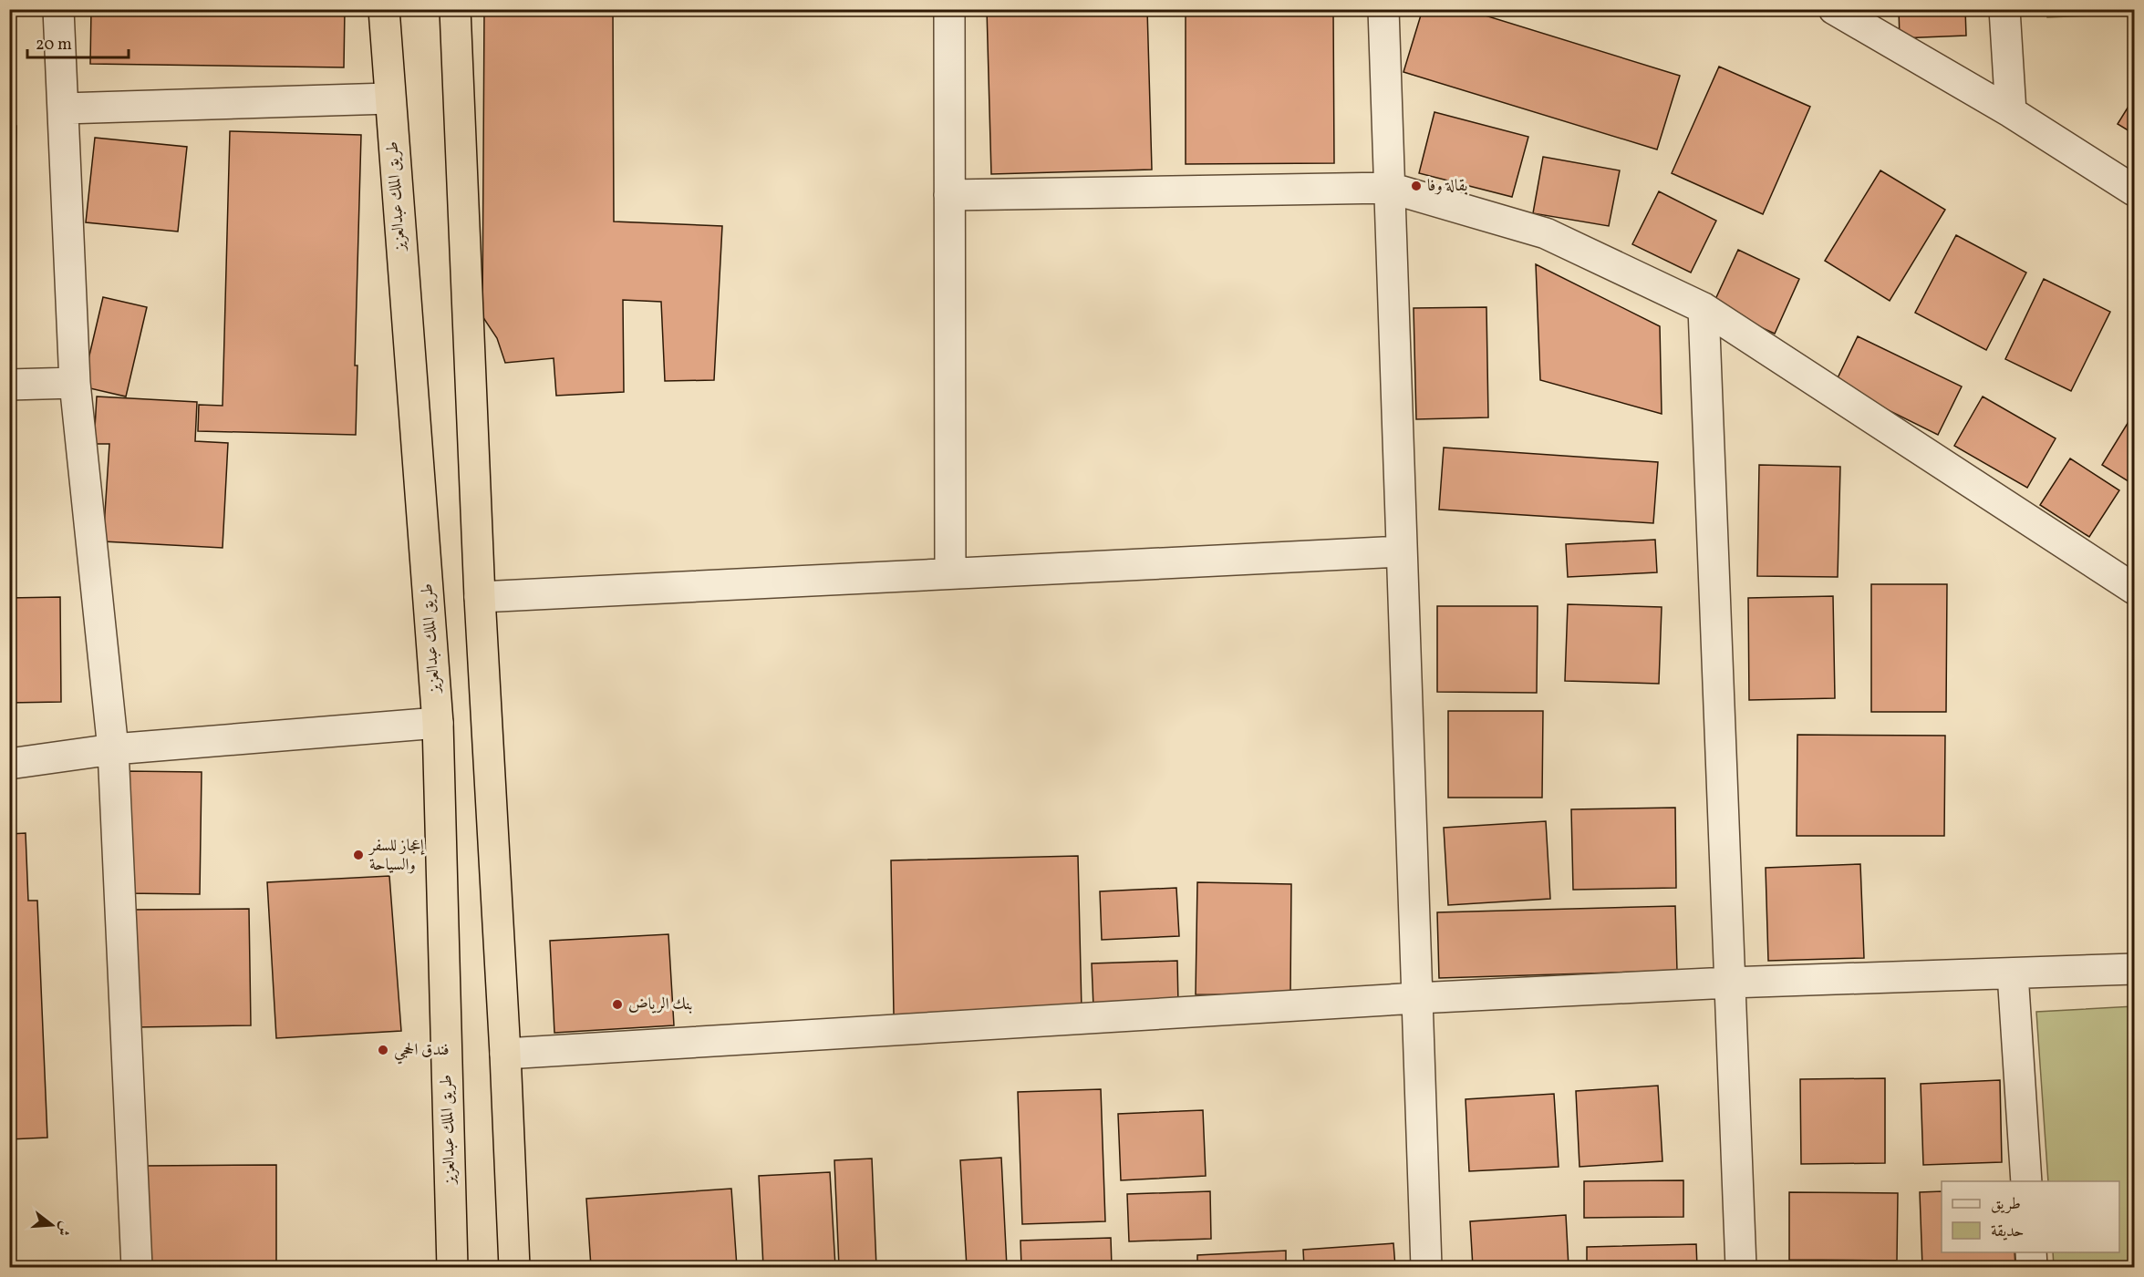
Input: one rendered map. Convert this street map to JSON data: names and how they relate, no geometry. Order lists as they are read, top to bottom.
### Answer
{
  "streets": {
    "highway": ["طريق الملك عبدالعزيز"]
  },
  "places": [
    "بقالة وفا",
    "إعجاز للسفر والسياحة",
    "بنك الرياض",
    "فندق الحجي"
  ],
  "legend": ["طريق", "حديقة"],
  "scale_bar": "20 m",
  "north": "right"
}
